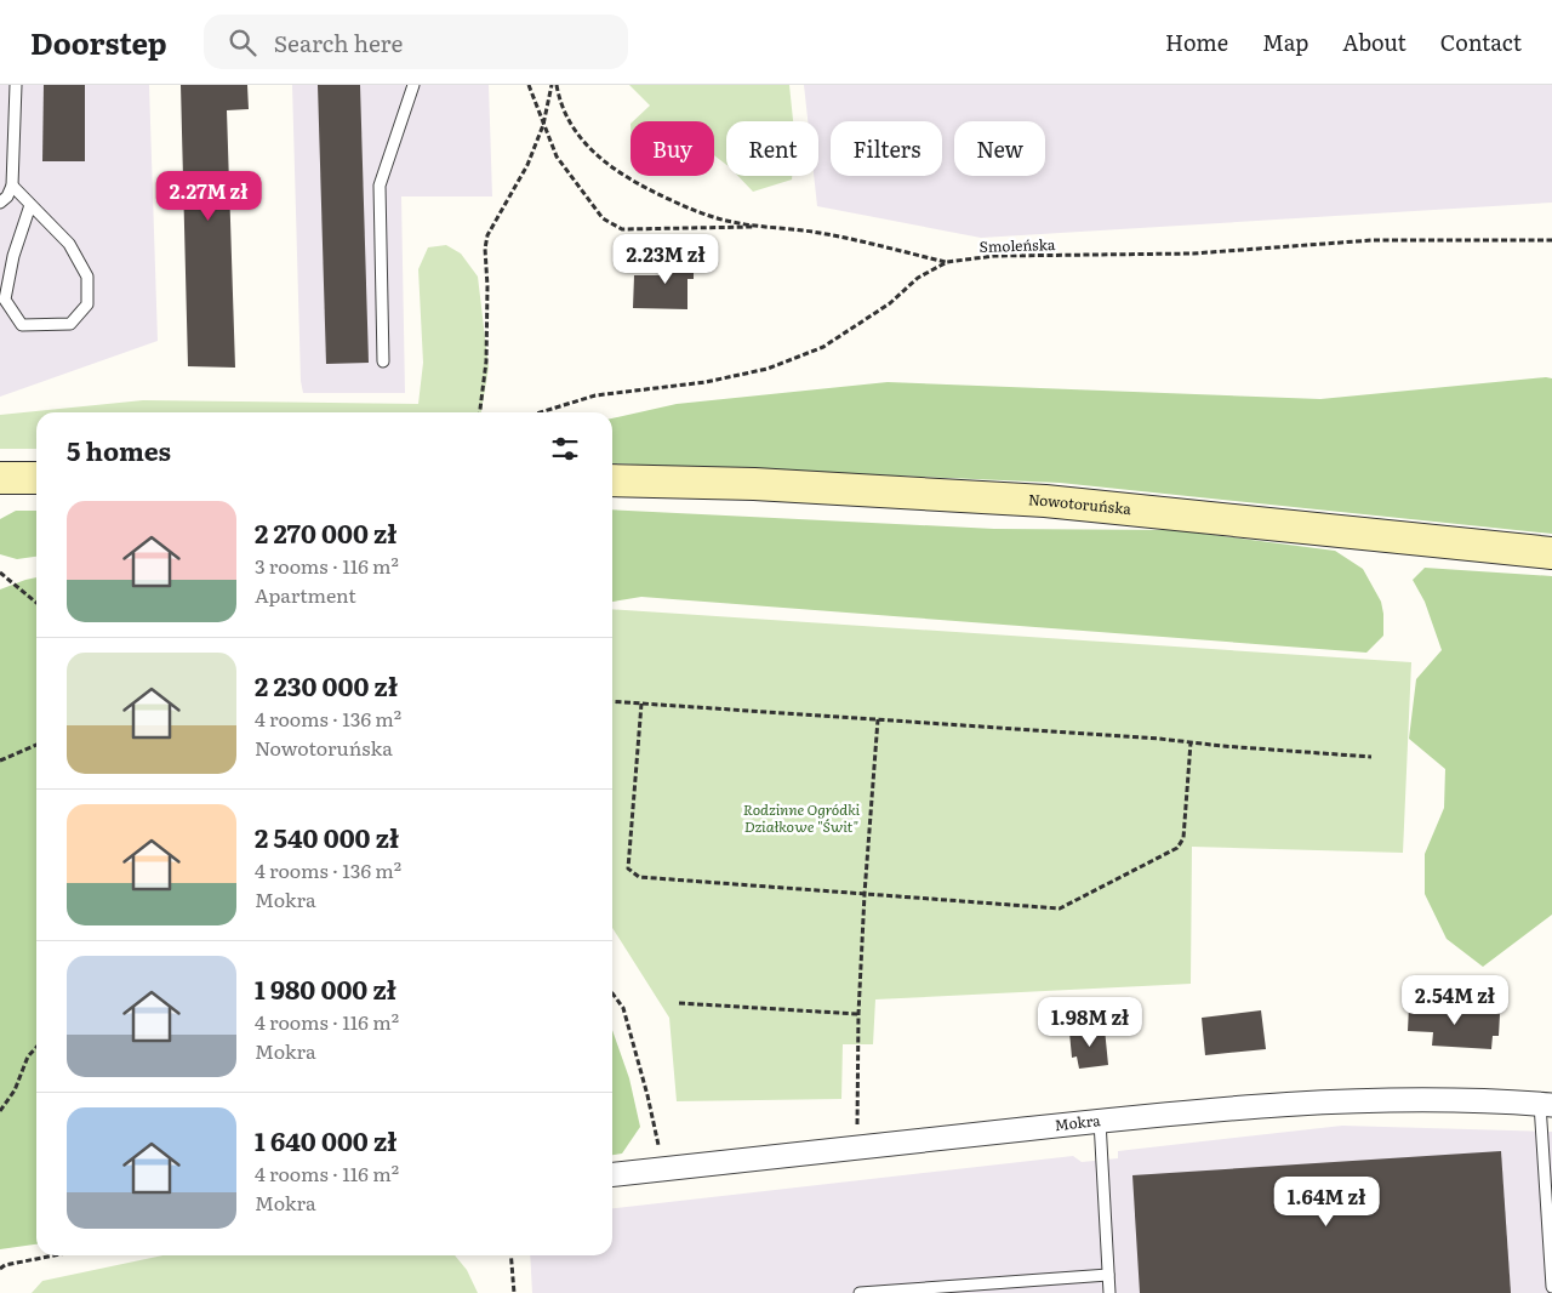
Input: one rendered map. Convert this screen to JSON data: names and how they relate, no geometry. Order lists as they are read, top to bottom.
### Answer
{
  "streets": {
    "main road": ["Nowotoruńska"],
    "street": ["Mokra"],
    "path": ["Smoleńska"]
  },
  "parks": ["Rodzinne Ogródki Działkowe \"Świt\""],
  "page": {
    "header": "Doorstep",
    "search": "Search here",
    "nav": [
      "Home",
      "Map",
      "About",
      "Contact"
    ],
    "chip": [
      "Buy",
      "Rent",
      "Filters",
      "New"
    ],
    "price": [
      "2.27M zł",
      "2.23M zł",
      "2.54M zł",
      "1.98M zł",
      "1.64M zł"
    ],
    "heading": "5 homes",
    "list": [
      {
        "name": "2 270 000 zł",
        "note": "3 rooms · 116 m² · Apartment"
      },
      {
        "name": "2 230 000 zł",
        "note": "4 rooms · 136 m² · Nowotoruńska"
      },
      {
        "name": "2 540 000 zł",
        "note": "4 rooms · 136 m² · Mokra"
      },
      {
        "name": "1 980 000 zł",
        "note": "4 rooms · 116 m² · Mokra"
      },
      {
        "name": "1 640 000 zł",
        "note": "4 rooms · 116 m² · Mokra"
      }
    ]
  }
}
